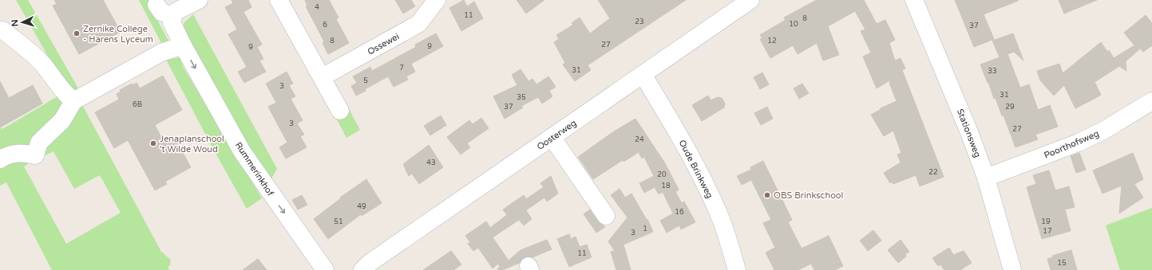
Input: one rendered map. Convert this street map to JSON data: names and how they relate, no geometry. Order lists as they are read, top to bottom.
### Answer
{
  "streets": {
    "street": [
      "Ossewei",
      "Stationsweg",
      "Oosterweg",
      "Poorthofsweg",
      "Rummerinkhof",
      "Oude Brinkweg"
    ]
  },
  "crossings": [
    ["Stationsweg", "Poorthofsweg"],
    ["Oosterweg", "Oude Brinkweg"]
  ],
  "places": ["Zernike College - Harens Lyceum", "Jenaplanschool 't Wilde Woud", "OBS Brinkschool"],
  "house_numbers": [
    "4",
    "11",
    "8",
    "23",
    "10",
    "6",
    "37",
    "8",
    "12",
    "27",
    "9",
    "9",
    "7",
    "31",
    "33",
    "5",
    "3",
    "31",
    "35",
    "6B",
    "37",
    "29",
    "3",
    "27",
    "24",
    "43",
    "22",
    "20",
    "18",
    "49",
    "16",
    "51",
    "19",
    "1",
    "17",
    "3",
    "11",
    "15"
  ],
  "north": "left"
}
